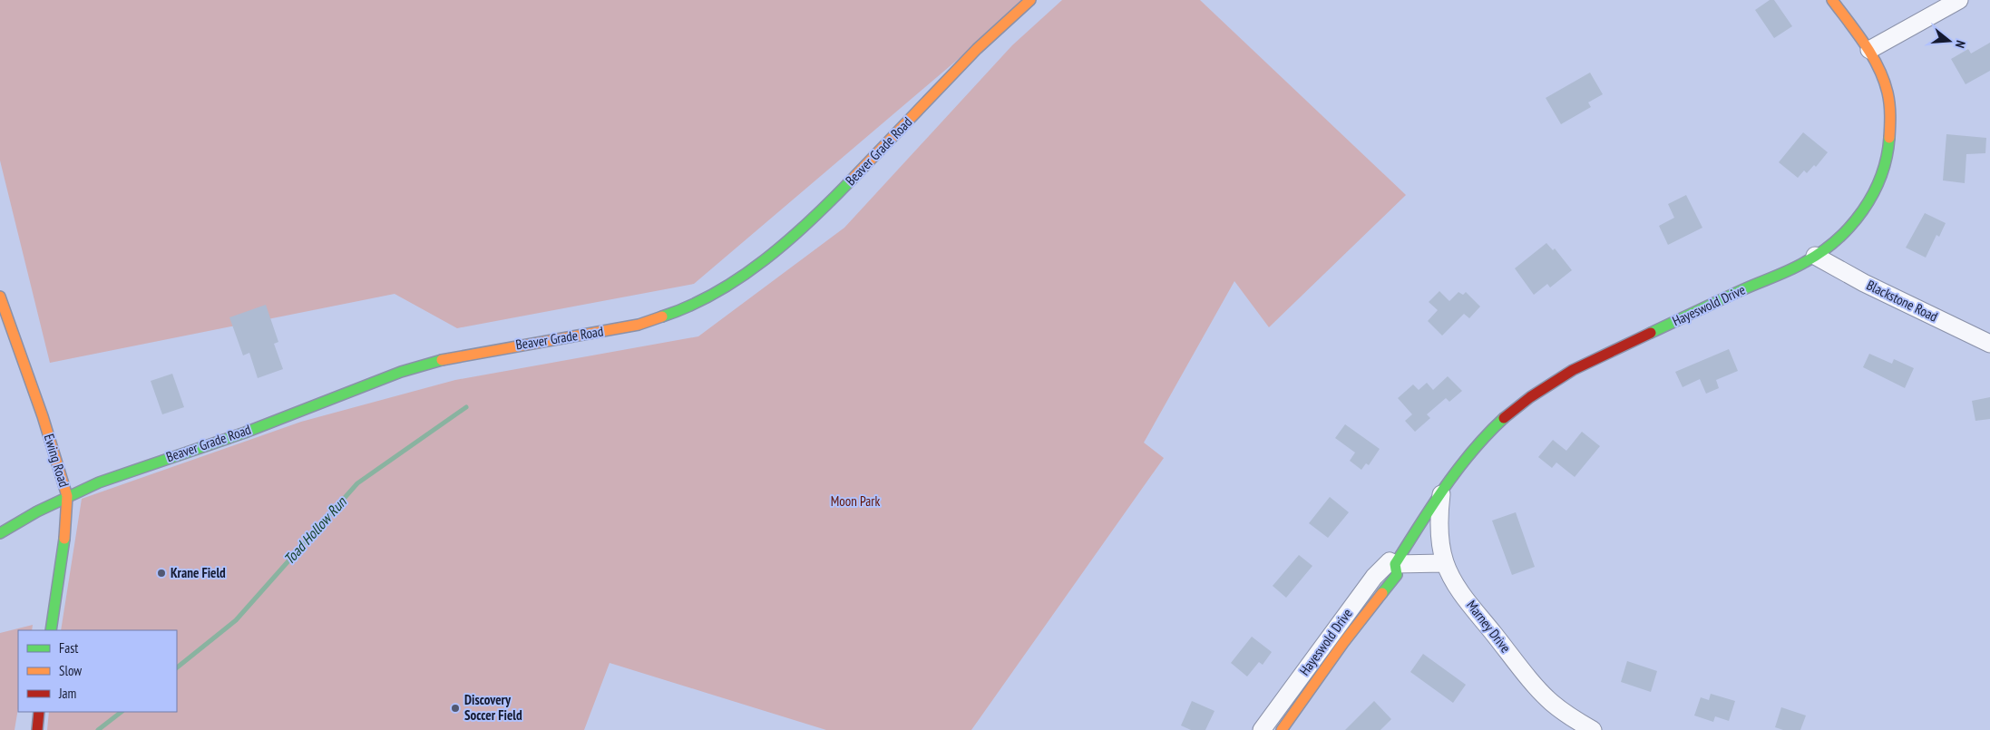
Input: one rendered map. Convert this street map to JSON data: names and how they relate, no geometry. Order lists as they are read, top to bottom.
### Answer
{
  "streets": {
    "street": [
      "Beaver Grade Road",
      "Blackstone Road",
      "Hayeswold Drive",
      "Ewing Road",
      "Marney Drive"
    ]
  },
  "crossings": [
    ["Beaver Grade Road", "Ewing Road"],
    ["Blackstone Road", "Hayeswold Drive"],
    ["Hayeswold Drive", "Marney Drive"]
  ],
  "water": ["Toad Hollow Run"],
  "parks": ["Moon Park"],
  "places": ["Krane Field", "Discovery Soccer Field"],
  "legend": ["Fast", "Slow", "Jam"],
  "north": "right"
}
